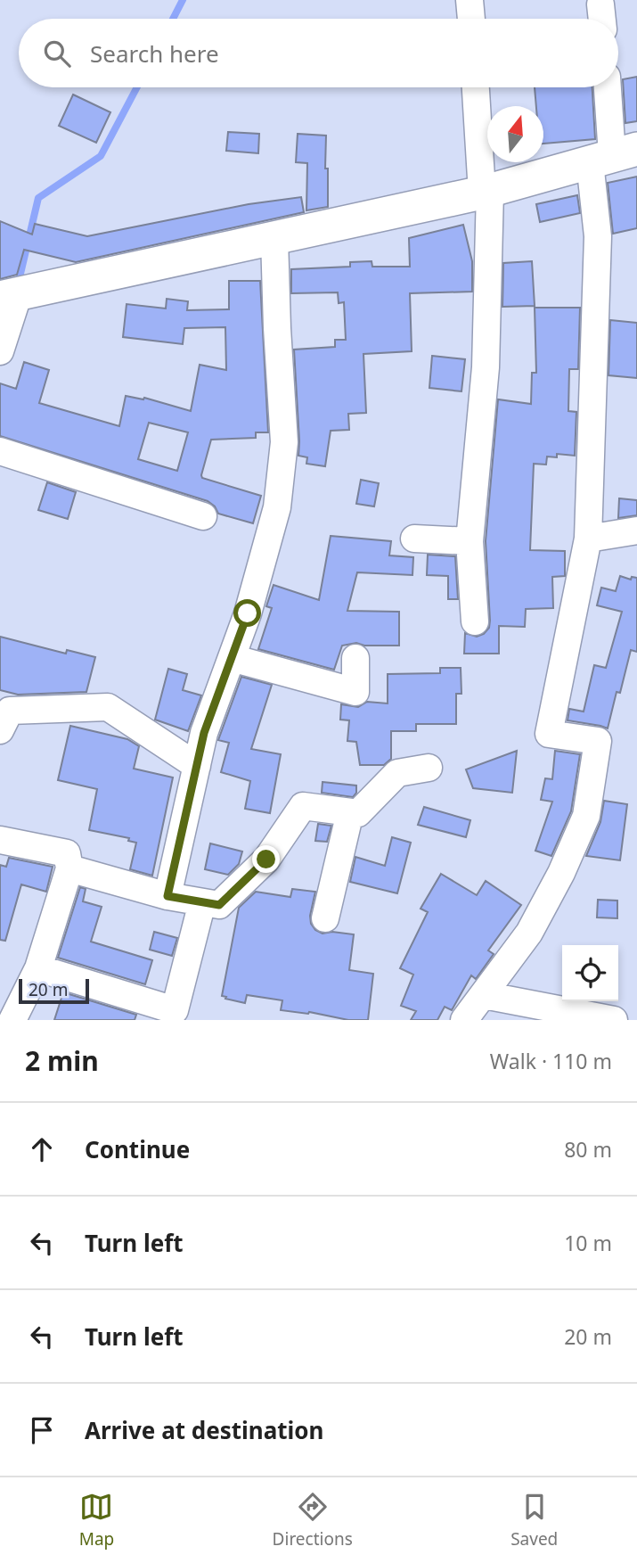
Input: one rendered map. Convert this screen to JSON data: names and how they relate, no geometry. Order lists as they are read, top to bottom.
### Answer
{
  "scale_bar": "20 m",
  "north": "top",
  "page": {
    "search": "Search here",
    "scale": "20 m",
    "heading": ["2 min", "Walk · 110 m"],
    "list": [
      ["Continue", "80 m"],
      ["Turn left", "10 m"],
      ["Turn left", "20 m"],
      "Arrive at destination"
    ],
    "nav": ["Map", "Directions", "Saved"]
  }
}
